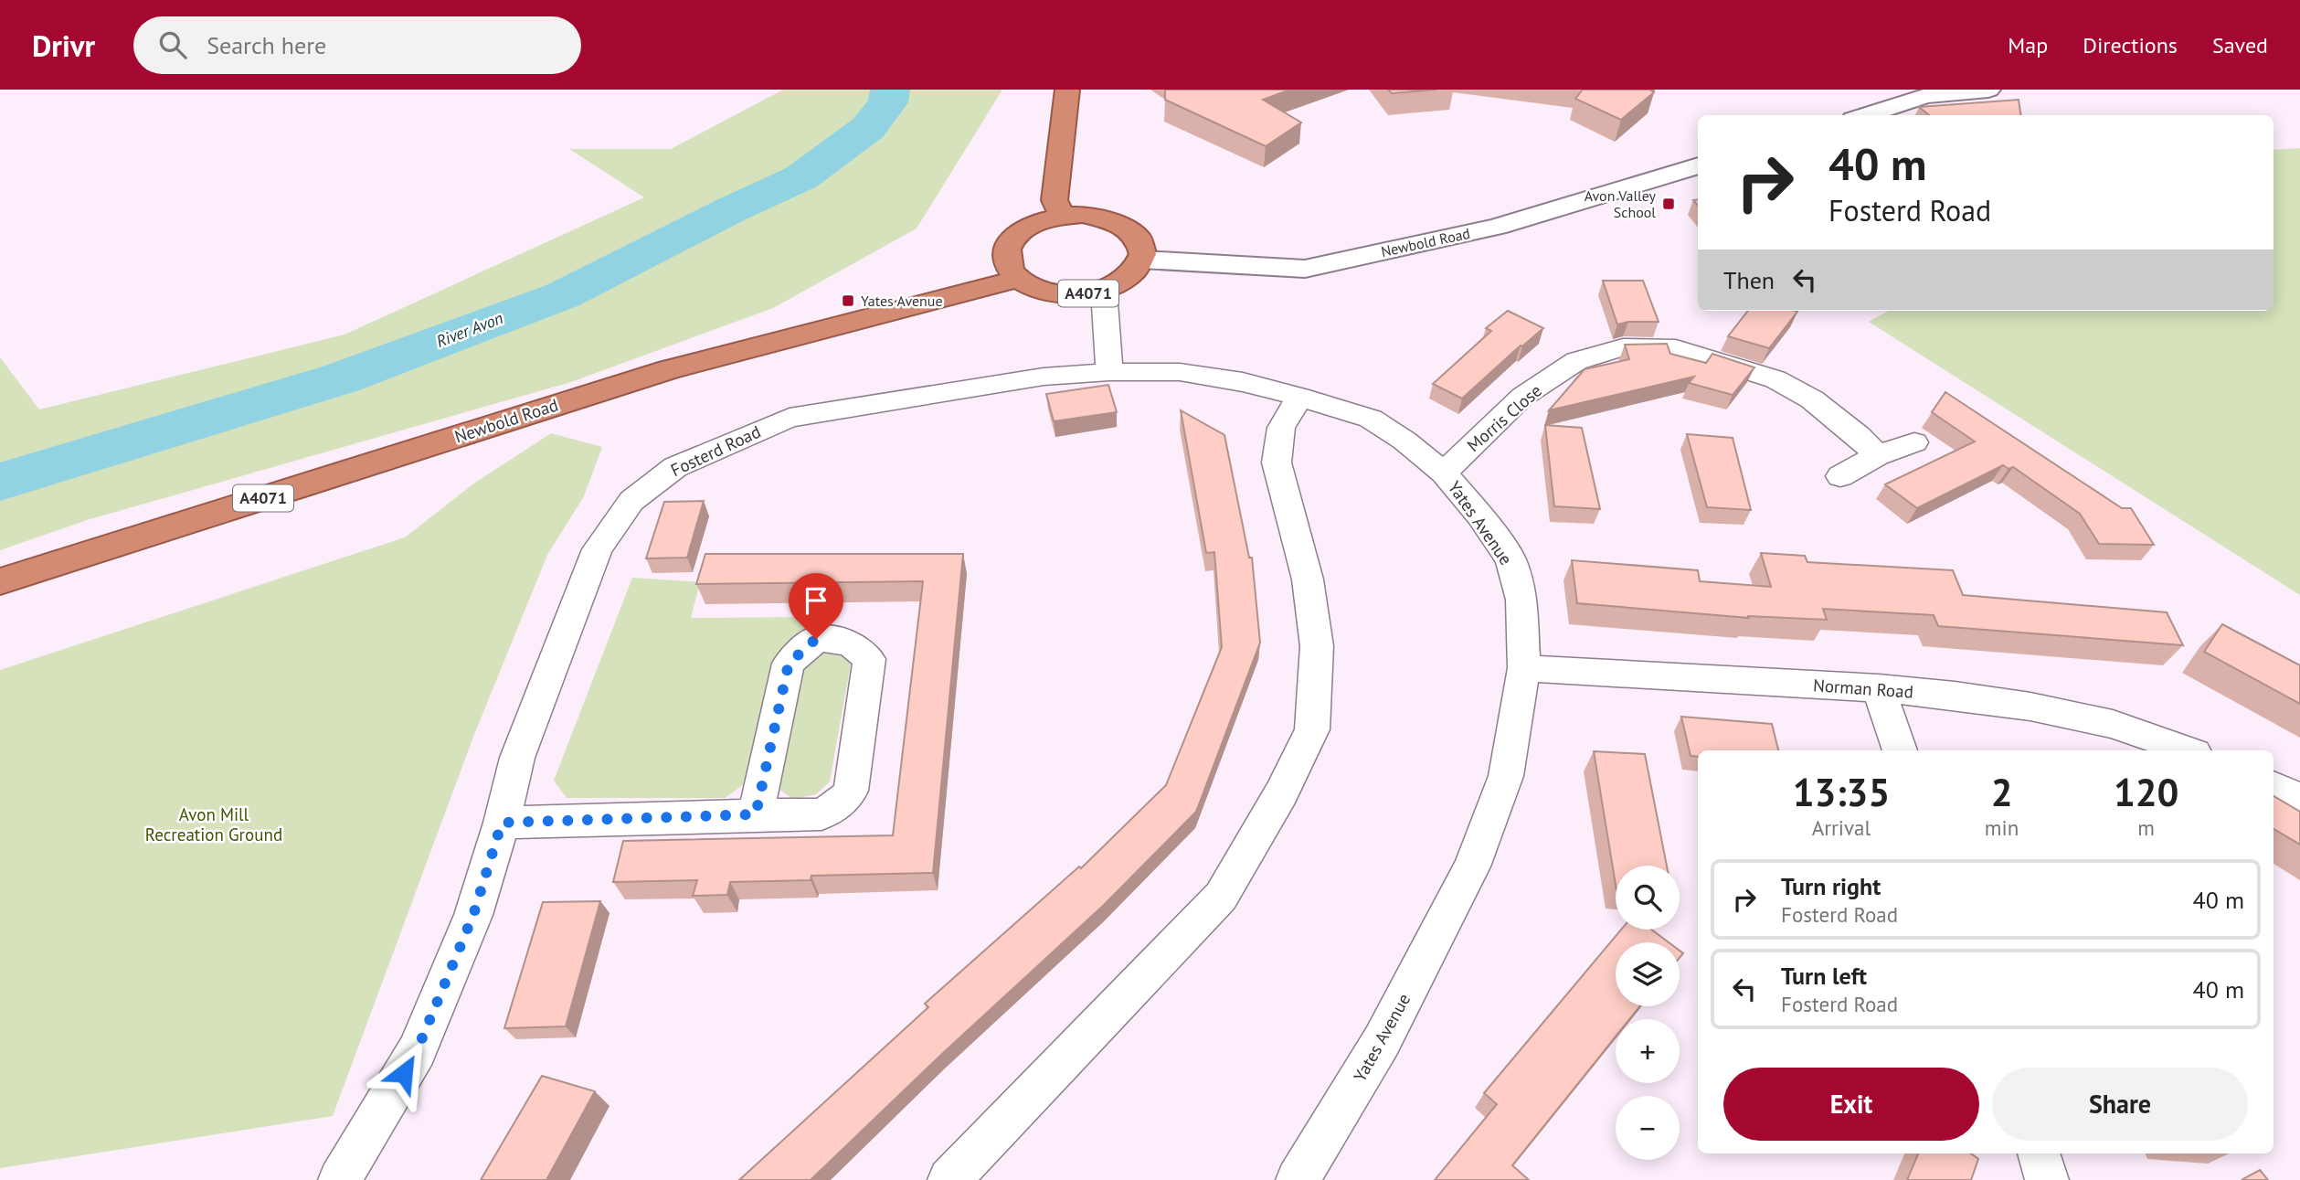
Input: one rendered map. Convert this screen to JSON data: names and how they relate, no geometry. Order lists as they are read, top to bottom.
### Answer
{
  "streets": {
    "highway": ["Newbold Road", "A4071"],
    "street": [
      "Morris Close",
      "Fosterd Road",
      "Yates Avenue",
      "Norman Road"
    ]
  },
  "crossings": [
    ["Newbold Road", "A4071"],
    ["Morris Close", "Yates Avenue"],
    ["Fosterd Road", "Yates Avenue"],
    ["Yates Avenue", "Norman Road"]
  ],
  "water": ["River Avon"],
  "parks": ["Avon Mill Recreation Ground"],
  "places": {
    "transit": ["Avon Valley School", "Yates Avenue"]
  },
  "page": {
    "header": "Drivr",
    "search": "Search here",
    "nav": ["Map", "Directions", "Saved"],
    "turn": ["40 m", "Fosterd Road"],
    "then": "Then",
    "eta": [
      "13:35",
      "Arrival",
      "2",
      "min",
      "120",
      "m"
    ],
    "list": [
      {
        "name": "Turn right",
        "note": "Fosterd Road",
        "value": "40 m"
      },
      {
        "name": "Turn left",
        "note": "Fosterd Road",
        "value": "40 m"
      }
    ],
    "map_buttons": ["+", "−"],
    "buttons": ["Exit", "Share"]
  }
}
